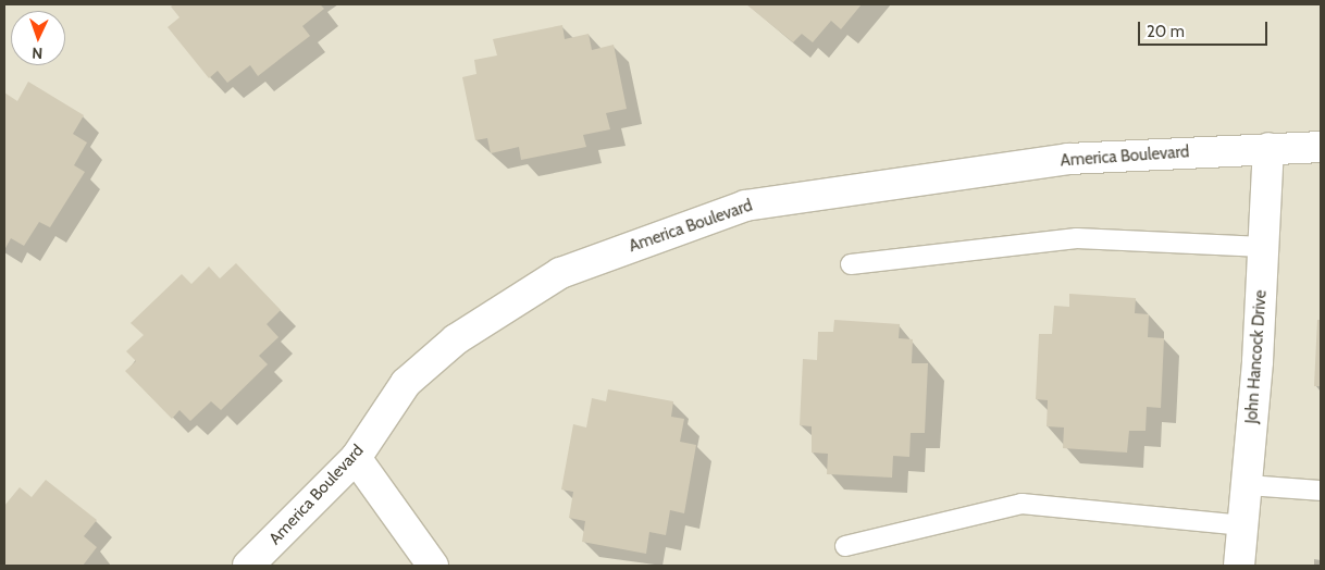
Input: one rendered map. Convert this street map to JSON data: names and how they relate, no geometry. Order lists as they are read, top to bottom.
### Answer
{
  "streets": {
    "street": ["America Boulevard", "John Hancock Drive"]
  },
  "crossings": [
    ["America Boulevard", "John Hancock Drive"]
  ],
  "scale_bar": "20 m",
  "north": "bottom"
}
